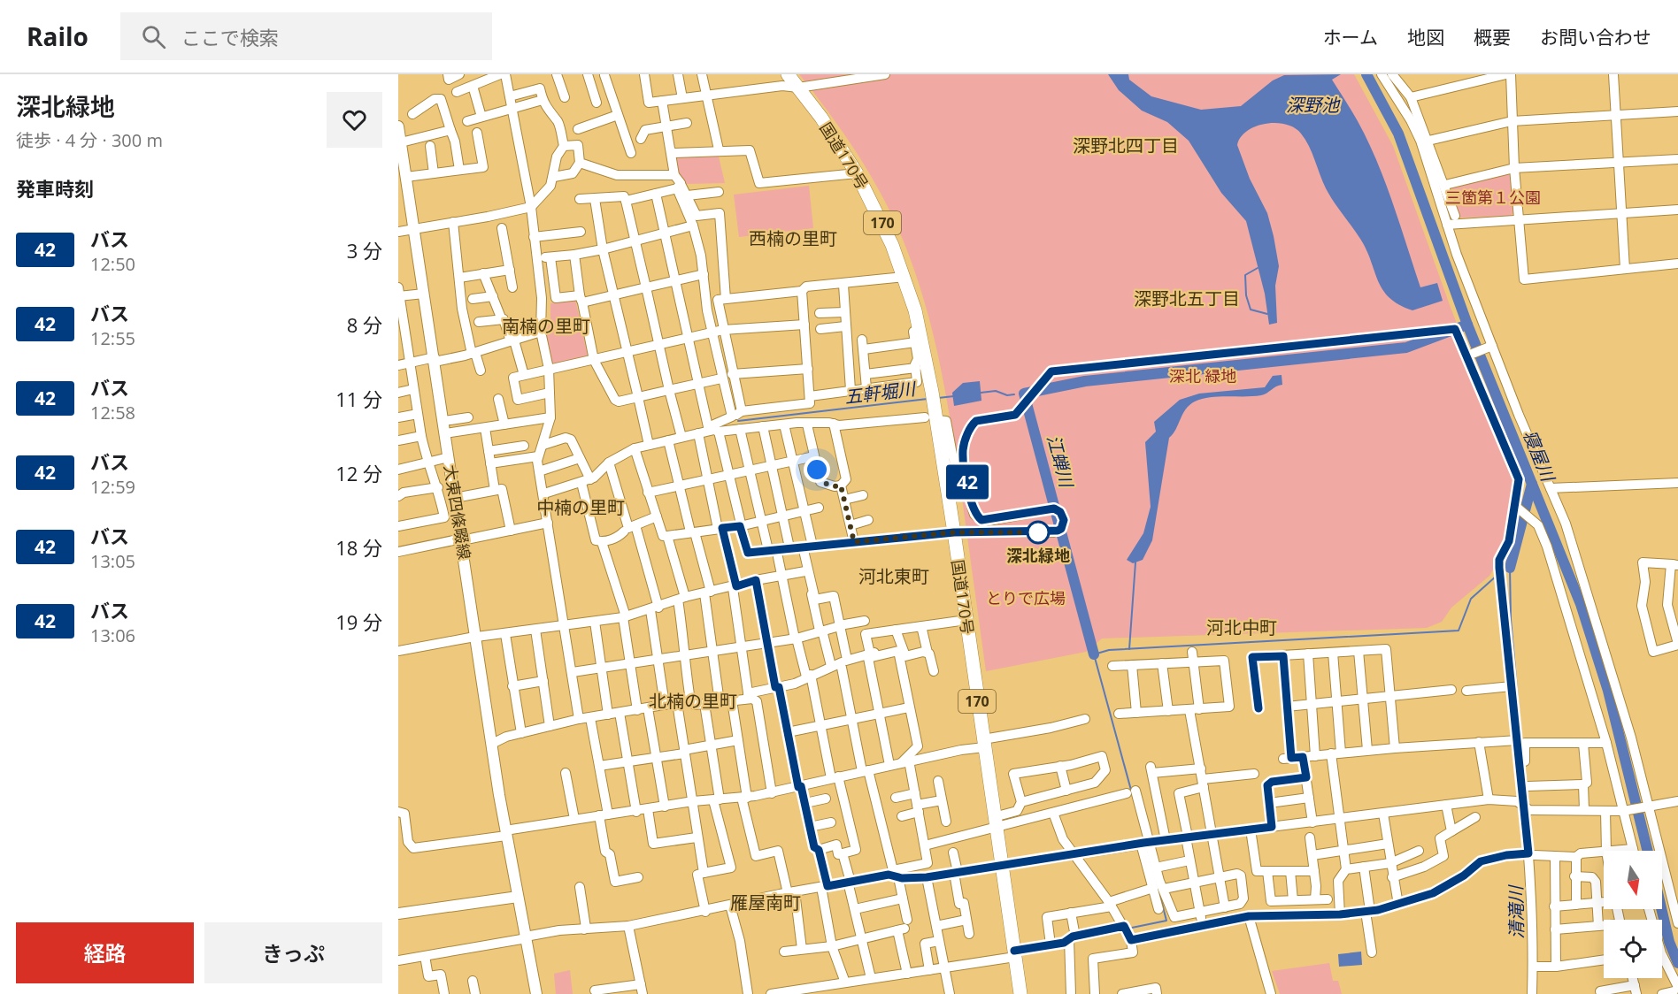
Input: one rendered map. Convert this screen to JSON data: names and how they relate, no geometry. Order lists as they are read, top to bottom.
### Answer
{
  "streets": {
    "highway": ["国道170号", "170"],
    "main road": ["大東四條畷線"]
  },
  "districts": [
    "深野北四丁目",
    "西楠の里町",
    "深野北五丁目",
    "南楠の里町",
    "中楠の里町",
    "河北東町",
    "河北中町",
    "北楠の里町",
    "雁屋南町"
  ],
  "water": [
    "深野池",
    "五軒堀川",
    "寝屋川",
    "江蝉川",
    "清滝川"
  ],
  "parks": ["三箇第１公園", "深北 緑地", "とりで広場"],
  "places": ["深北緑地"],
  "lines": ["bus line 42"],
  "north": "bottom",
  "page": {
    "header": "Railo",
    "search": "ここで検索",
    "nav": [
      "ホーム",
      "地図",
      "概要",
      "お問い合わせ"
    ],
    "heading": [
      ["深北緑地", "徒歩 · 4 分 · 300 m"],
      "発車時刻"
    ],
    "on_map": "42",
    "list": [
      {
        "mark": "42",
        "name": "バス",
        "note": "12:50",
        "value": "3 分"
      },
      {
        "mark": "42",
        "name": "バス",
        "note": "12:55",
        "value": "8 分"
      },
      {
        "mark": "42",
        "name": "バス",
        "note": "12:58",
        "value": "11 分"
      },
      {
        "mark": "42",
        "name": "バス",
        "note": "12:59",
        "value": "12 分"
      },
      {
        "mark": "42",
        "name": "バス",
        "note": "13:05",
        "value": "18 分"
      },
      {
        "mark": "42",
        "name": "バス",
        "note": "13:06",
        "value": "19 分"
      }
    ],
    "buttons": ["経路", "きっぷ"]
  }
}
